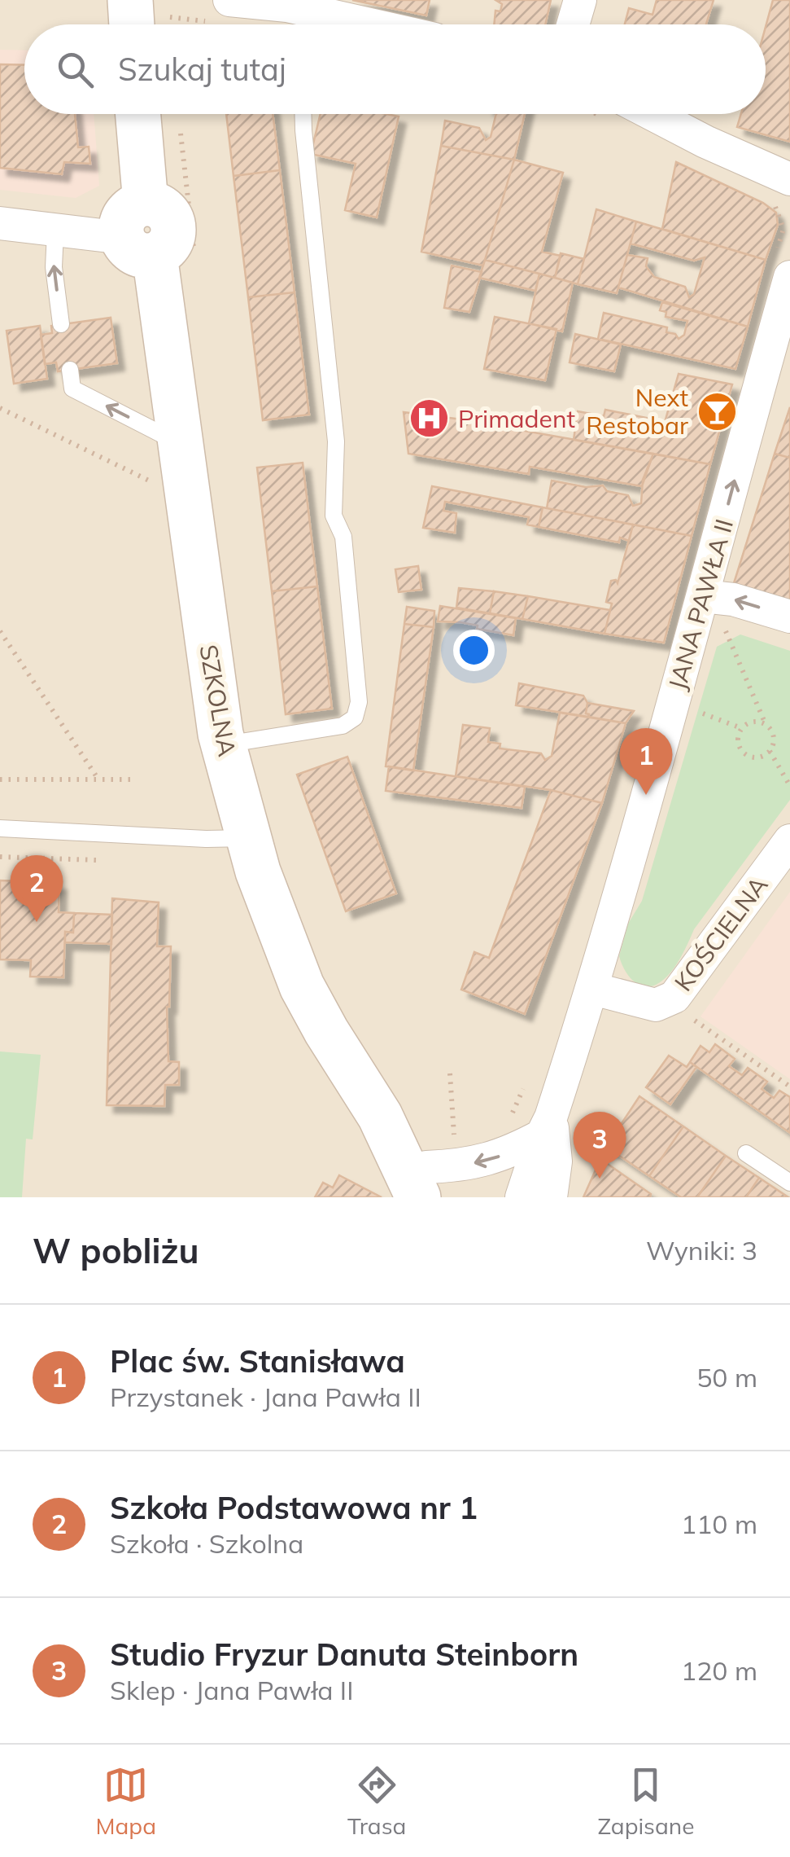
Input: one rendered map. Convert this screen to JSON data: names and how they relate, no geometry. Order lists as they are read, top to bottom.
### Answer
{
  "streets": {
    "street": ["JANA PAWŁA II", "SZKOLNA", "KOŚCIELNA"]
  },
  "crossings": [
    ["JANA PAWŁA II", "KOŚCIELNA"]
  ],
  "places": {
    "bar": ["Next Restobar"],
    "hospital": ["Primadent"]
  },
  "page": {
    "search": "Szukaj tutaj",
    "pins": ["1", "2", "3"],
    "heading": ["W pobliżu", "Wyniki: 3"],
    "list": [
      {
        "mark": "1",
        "name": "Plac św. Stanisława",
        "note": "Przystanek · Jana Pawła II",
        "value": "50 m"
      },
      {
        "mark": "2",
        "name": "Szkoła Podstawowa nr 1",
        "note": "Szkoła · Szkolna",
        "value": "110 m"
      },
      {
        "mark": "3",
        "name": "Studio Fryzur Danuta Steinborn",
        "note": "Sklep · Jana Pawła II",
        "value": "120 m"
      }
    ],
    "nav": ["Mapa", "Trasa", "Zapisane"]
  }
}
